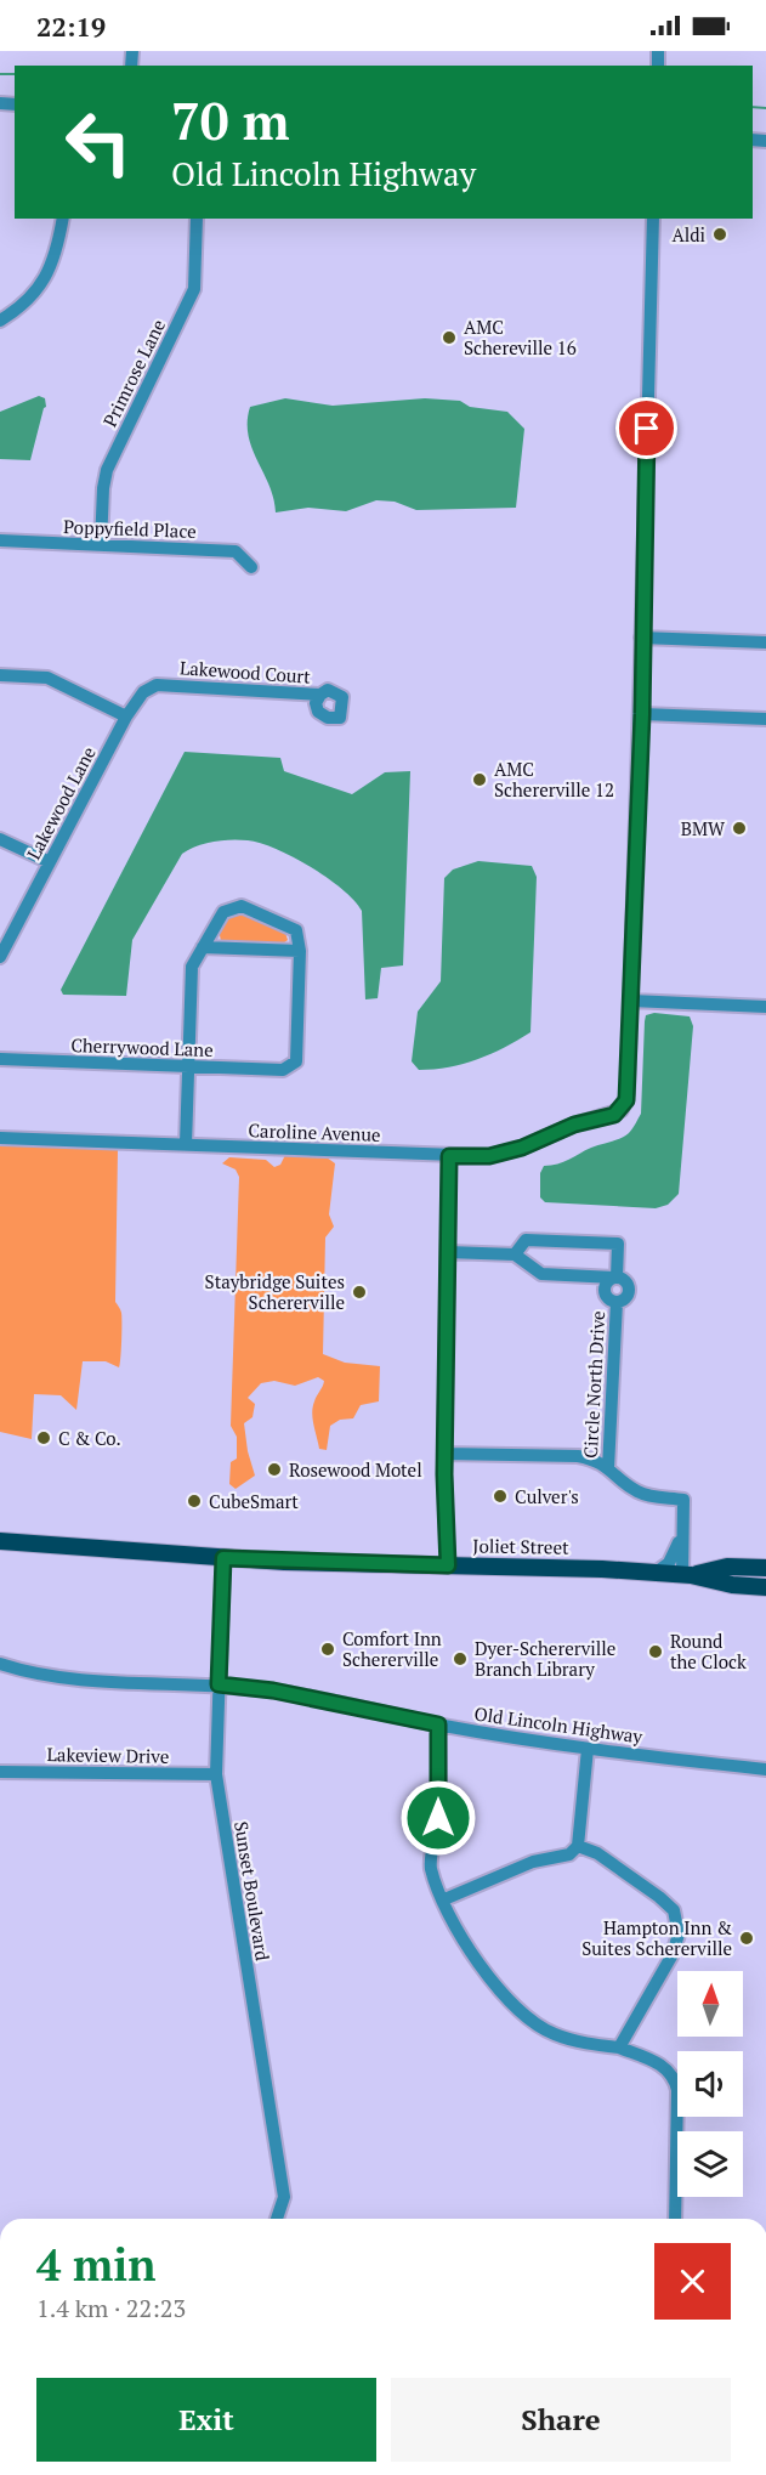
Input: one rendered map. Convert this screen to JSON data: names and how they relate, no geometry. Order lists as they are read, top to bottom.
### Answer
{
  "streets": {
    "main road": ["Joliet Street"],
    "street": [
      "Primrose Lane",
      "Poppyfield Place",
      "Lakewood Court",
      "Lakewood Lane",
      "Cherrywood Lane",
      "Caroline Avenue",
      "Circle North Drive",
      "Old Lincoln Highway",
      "Lakeview Drive",
      "Sunset Boulevard"
    ]
  },
  "crossings": [
    ["Primrose Lane", "Poppyfield Place"],
    ["Lakewood Court", "Lakewood Lane"],
    ["Joliet Street", "Sunset Boulevard"],
    ["Old Lincoln Highway", "Sunset Boulevard"],
    ["Lakeview Drive", "Sunset Boulevard"]
  ],
  "places": [
    "Aldi",
    "AMC Schereville 16",
    "AMC Schererville 12",
    "BMW",
    "Staybridge Suites Schererville",
    "C & Co.",
    "Rosewood Motel",
    "Culver's",
    "CubeSmart",
    "Comfort Inn Schererville",
    "Round the Clock",
    "Dyer-Schererville Branch Library",
    "Hampton Inn & Suites Schererville"
  ],
  "north": "top",
  "page": {
    "status": "22:19",
    "turn": ["70 m", "Old Lincoln Highway"],
    "heading": ["4 min", "1.4 km · 22:23"],
    "buttons": ["Exit", "Share"]
  }
}
